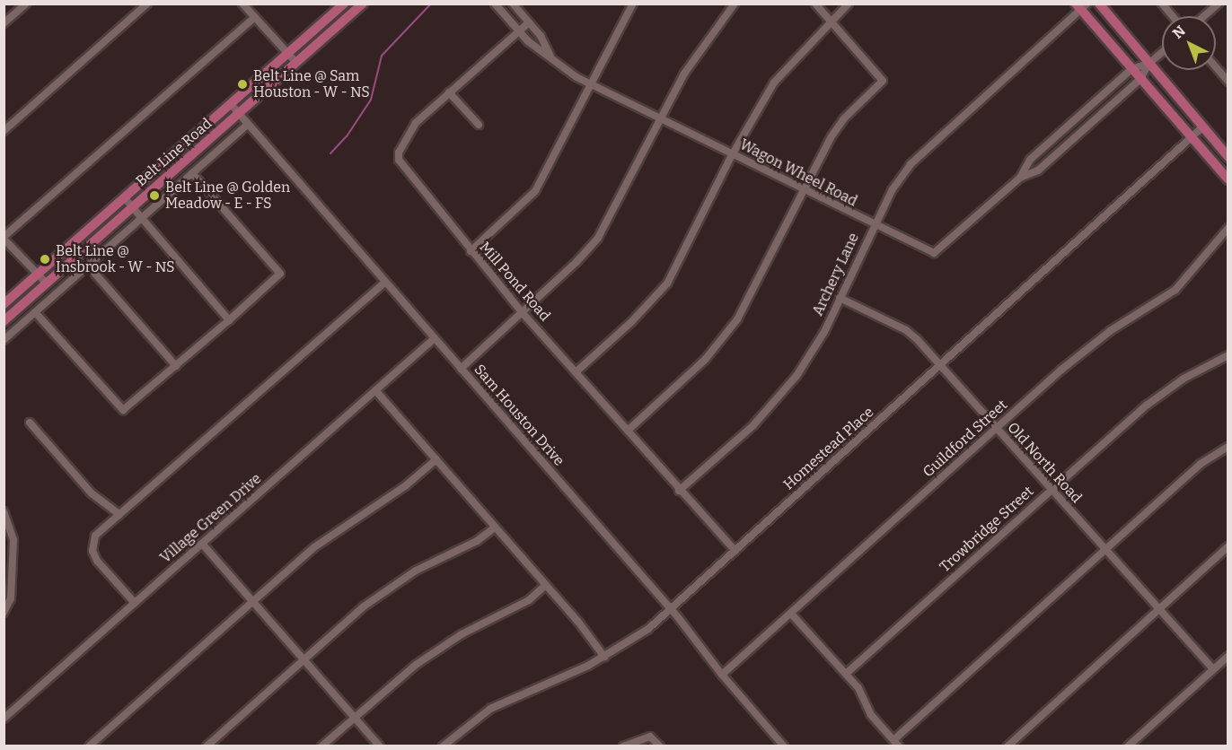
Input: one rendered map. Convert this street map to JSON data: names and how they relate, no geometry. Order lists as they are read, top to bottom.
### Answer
{
  "streets": {
    "main road": ["Belt Line Road"],
    "street": [
      "Wagon Wheel Road",
      "Archery Lane",
      "Mill Pond Road",
      "Sam Houston Drive",
      "Guildford Street",
      "Homestead Place",
      "Old North Road",
      "Village Green Drive",
      "Trowbridge Street"
    ]
  },
  "crossings": [
    ["Belt Line Road", "Sam Houston Drive"],
    ["Wagon Wheel Road", "Archery Lane"],
    ["Wagon Wheel Road", "Mill Pond Road"],
    ["Archery Lane", "Mill Pond Road"],
    ["Archery Lane", "Old North Road"],
    ["Mill Pond Road", "Homestead Place"],
    ["Sam Houston Drive", "Guildford Street"],
    ["Sam Houston Drive", "Homestead Place"],
    ["Sam Houston Drive", "Village Green Drive"],
    ["Guildford Street", "Old North Road"],
    ["Homestead Place", "Old North Road"],
    ["Old North Road", "Trowbridge Street"]
  ],
  "places": ["Belt Line @ Sam Houston - W - NS", "Belt Line @ Golden Meadow - E - FS", "Belt Line @ Insbrook - W - NS"],
  "north": "top left"
}
